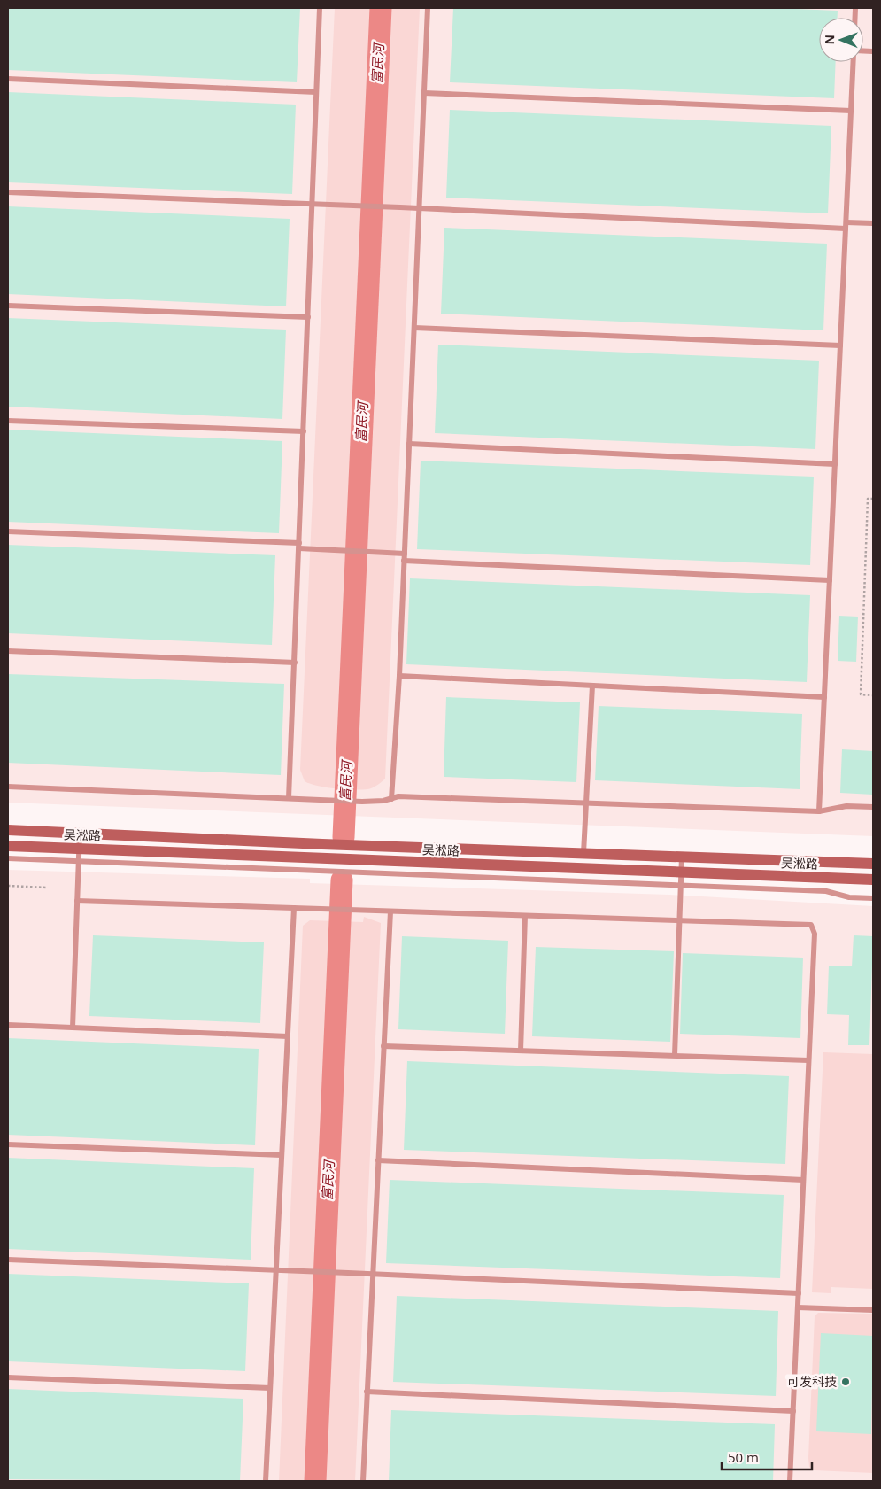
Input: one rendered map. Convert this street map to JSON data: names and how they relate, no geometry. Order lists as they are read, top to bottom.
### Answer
{
  "streets": {
    "main road": ["吴淞路"]
  },
  "water": ["富民河"],
  "places": ["可发科技"],
  "scale_bar": "50 m",
  "north": "left"
}
